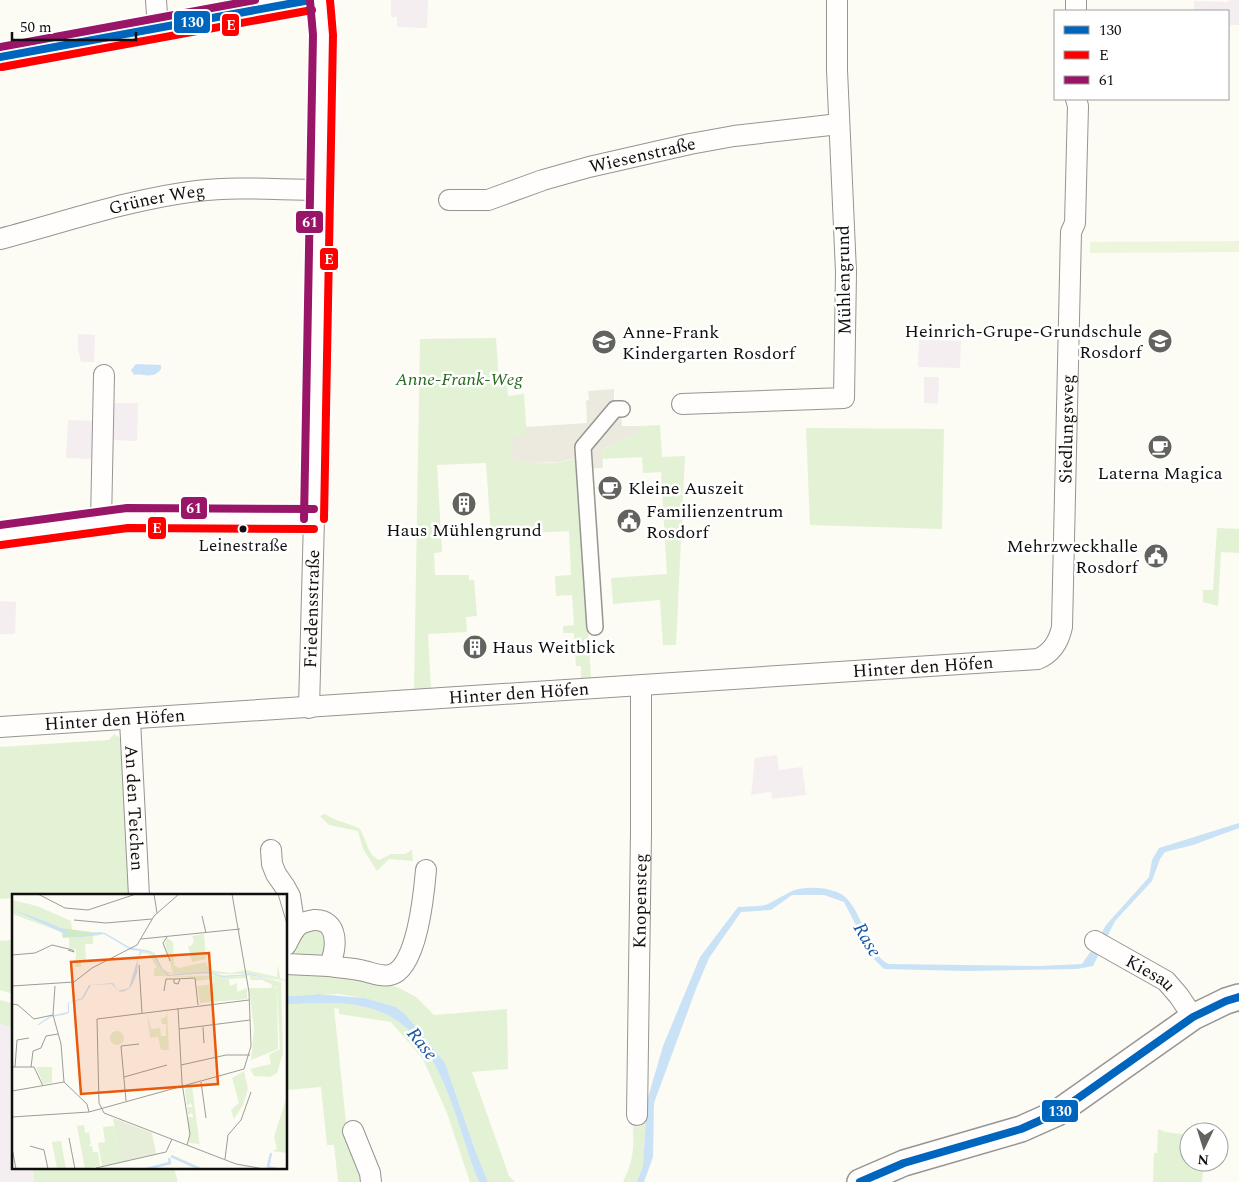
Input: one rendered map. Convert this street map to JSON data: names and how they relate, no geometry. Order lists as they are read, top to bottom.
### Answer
{
  "streets": {
    "street": [
      "Wiesenstraße",
      "Grüner Weg",
      "Mühlengrund",
      "Siedlungsweg",
      "Friedensstraße",
      "Hinter den Höfen",
      "An den Teichen",
      "Knopensteg",
      "Kiesau"
    ]
  },
  "crossings": [
    ["Wiesenstraße", "Mühlengrund"],
    ["Grüner Weg", "Friedensstraße"],
    ["Siedlungsweg", "Hinter den Höfen"],
    ["Friedensstraße", "Hinter den Höfen"],
    ["Hinter den Höfen", "An den Teichen"],
    ["Hinter den Höfen", "Knopensteg"]
  ],
  "water": ["Rase"],
  "parks": ["Anne-Frank-Weg"],
  "places": {
    "school or university": ["Heinrich-Grupe-Grundschule Rosdorf", "Anne-Frank Kindergarten Rosdorf"],
    "cafe": ["Laterna Magica", "Kleine Auszeit"],
    "building": ["Haus Mühlengrund", "Haus Weitblick"],
    "public building": ["Familienzentrum Rosdorf", "Mehrzweckhalle Rosdorf"],
    "other": ["Leinestraße"]
  },
  "lines": ["transit line 130", "transit line E", "transit line 61"],
  "legend": ["130", "E", "61"],
  "scale_bar": "50 m",
  "north": "bottom"
}
